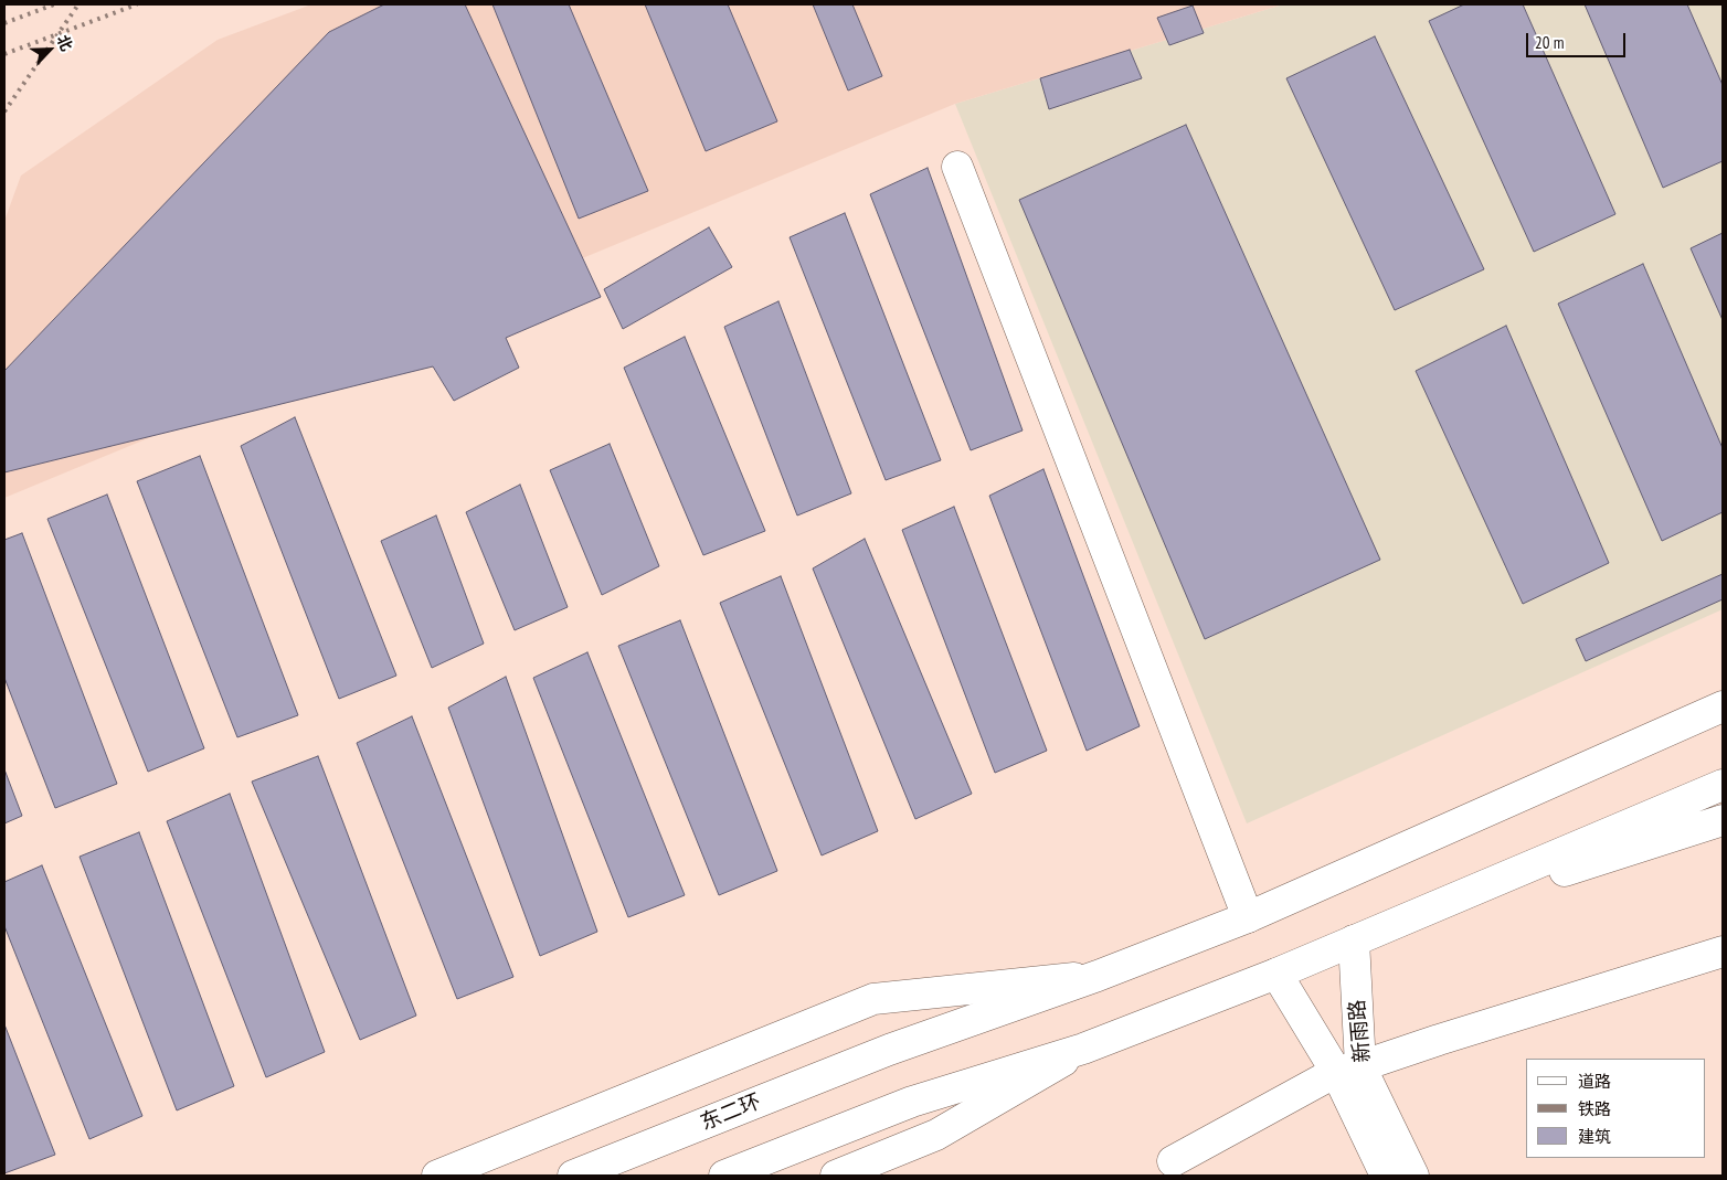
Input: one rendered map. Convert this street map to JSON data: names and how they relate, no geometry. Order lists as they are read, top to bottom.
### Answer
{
  "streets": {
    "main road": ["新雨路", "东二环"]
  },
  "legend": ["道路", "铁路", "建筑"],
  "scale_bar": "20 m",
  "north": "top right"
}
